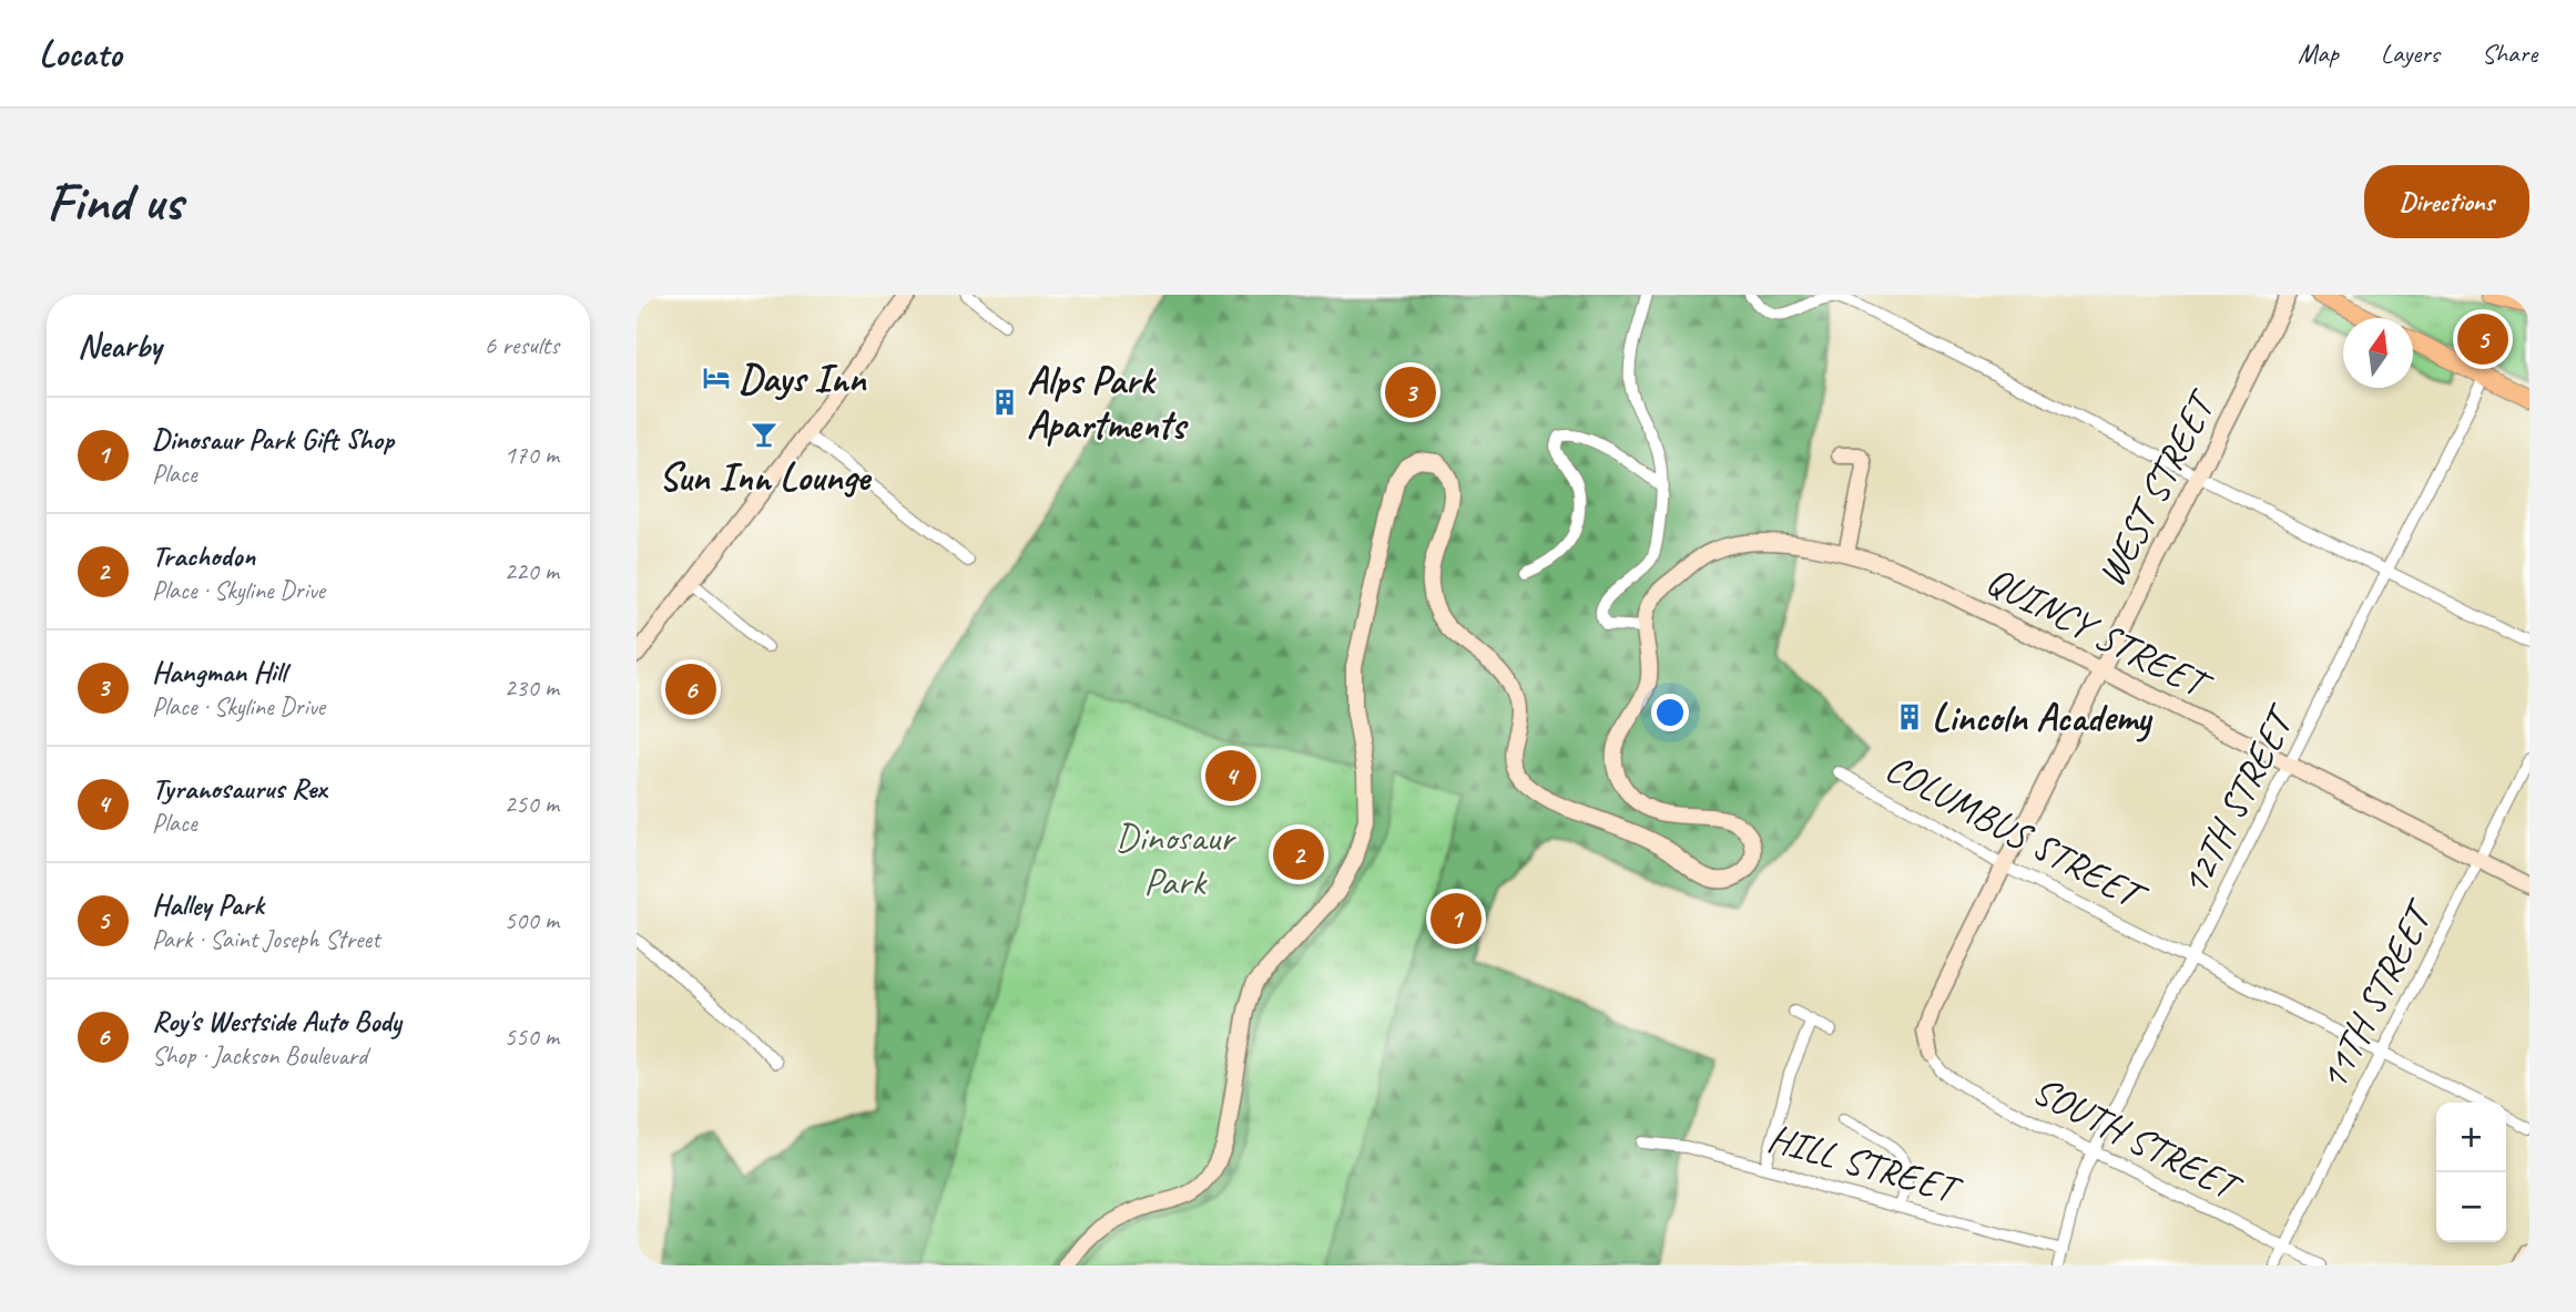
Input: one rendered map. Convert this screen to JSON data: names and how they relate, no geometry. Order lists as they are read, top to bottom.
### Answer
{
  "streets": {
    "street": [
      "WEST STREET",
      "QUINCY STREET",
      "12TH STREET",
      "COLUMBUS STREET",
      "11TH STREET",
      "SOUTH STREET",
      "HILL STREET"
    ]
  },
  "crossings": [
    ["WEST STREET", "QUINCY STREET"],
    ["WEST STREET", "COLUMBUS STREET"],
    ["WEST STREET", "SOUTH STREET"],
    ["QUINCY STREET", "12TH STREET"],
    ["QUINCY STREET", "11TH STREET"],
    ["12TH STREET", "COLUMBUS STREET"],
    ["12TH STREET", "SOUTH STREET"],
    ["12TH STREET", "HILL STREET"],
    ["COLUMBUS STREET", "11TH STREET"],
    ["11TH STREET", "SOUTH STREET"]
  ],
  "parks": ["Dinosaur Park"],
  "places": {
    "hotel": ["Days Inn"],
    "building": ["Alps Park Apartments", "Lincoln Academy"],
    "bar": ["Sun Inn Lounge"]
  },
  "north": "top",
  "page": {
    "header": "Locato",
    "nav": ["Map", "Layers", "Share"],
    "buttons": "Directions",
    "title": "Find us",
    "heading": ["Nearby", "6 results"],
    "pins": [
      "5",
      "3",
      "6",
      "4",
      "2",
      "1"
    ],
    "list": [
      {
        "mark": "1",
        "name": "Dinosaur Park Gift Shop",
        "note": "Place",
        "value": "170 m"
      },
      {
        "mark": "2",
        "name": "Trachodon",
        "note": "Place · Skyline Drive",
        "value": "220 m"
      },
      {
        "mark": "3",
        "name": "Hangman Hill",
        "note": "Place · Skyline Drive",
        "value": "230 m"
      },
      {
        "mark": "4",
        "name": "Tyranosaurus Rex",
        "note": "Place",
        "value": "250 m"
      },
      {
        "mark": "5",
        "name": "Halley Park",
        "note": "Park · Saint Joseph Street",
        "value": "500 m"
      },
      {
        "mark": "6",
        "name": "Roy's Westside Auto Body",
        "note": "Shop · Jackson Boulevard",
        "value": "550 m"
      }
    ],
    "map_buttons": ["+", "−"]
  }
}
